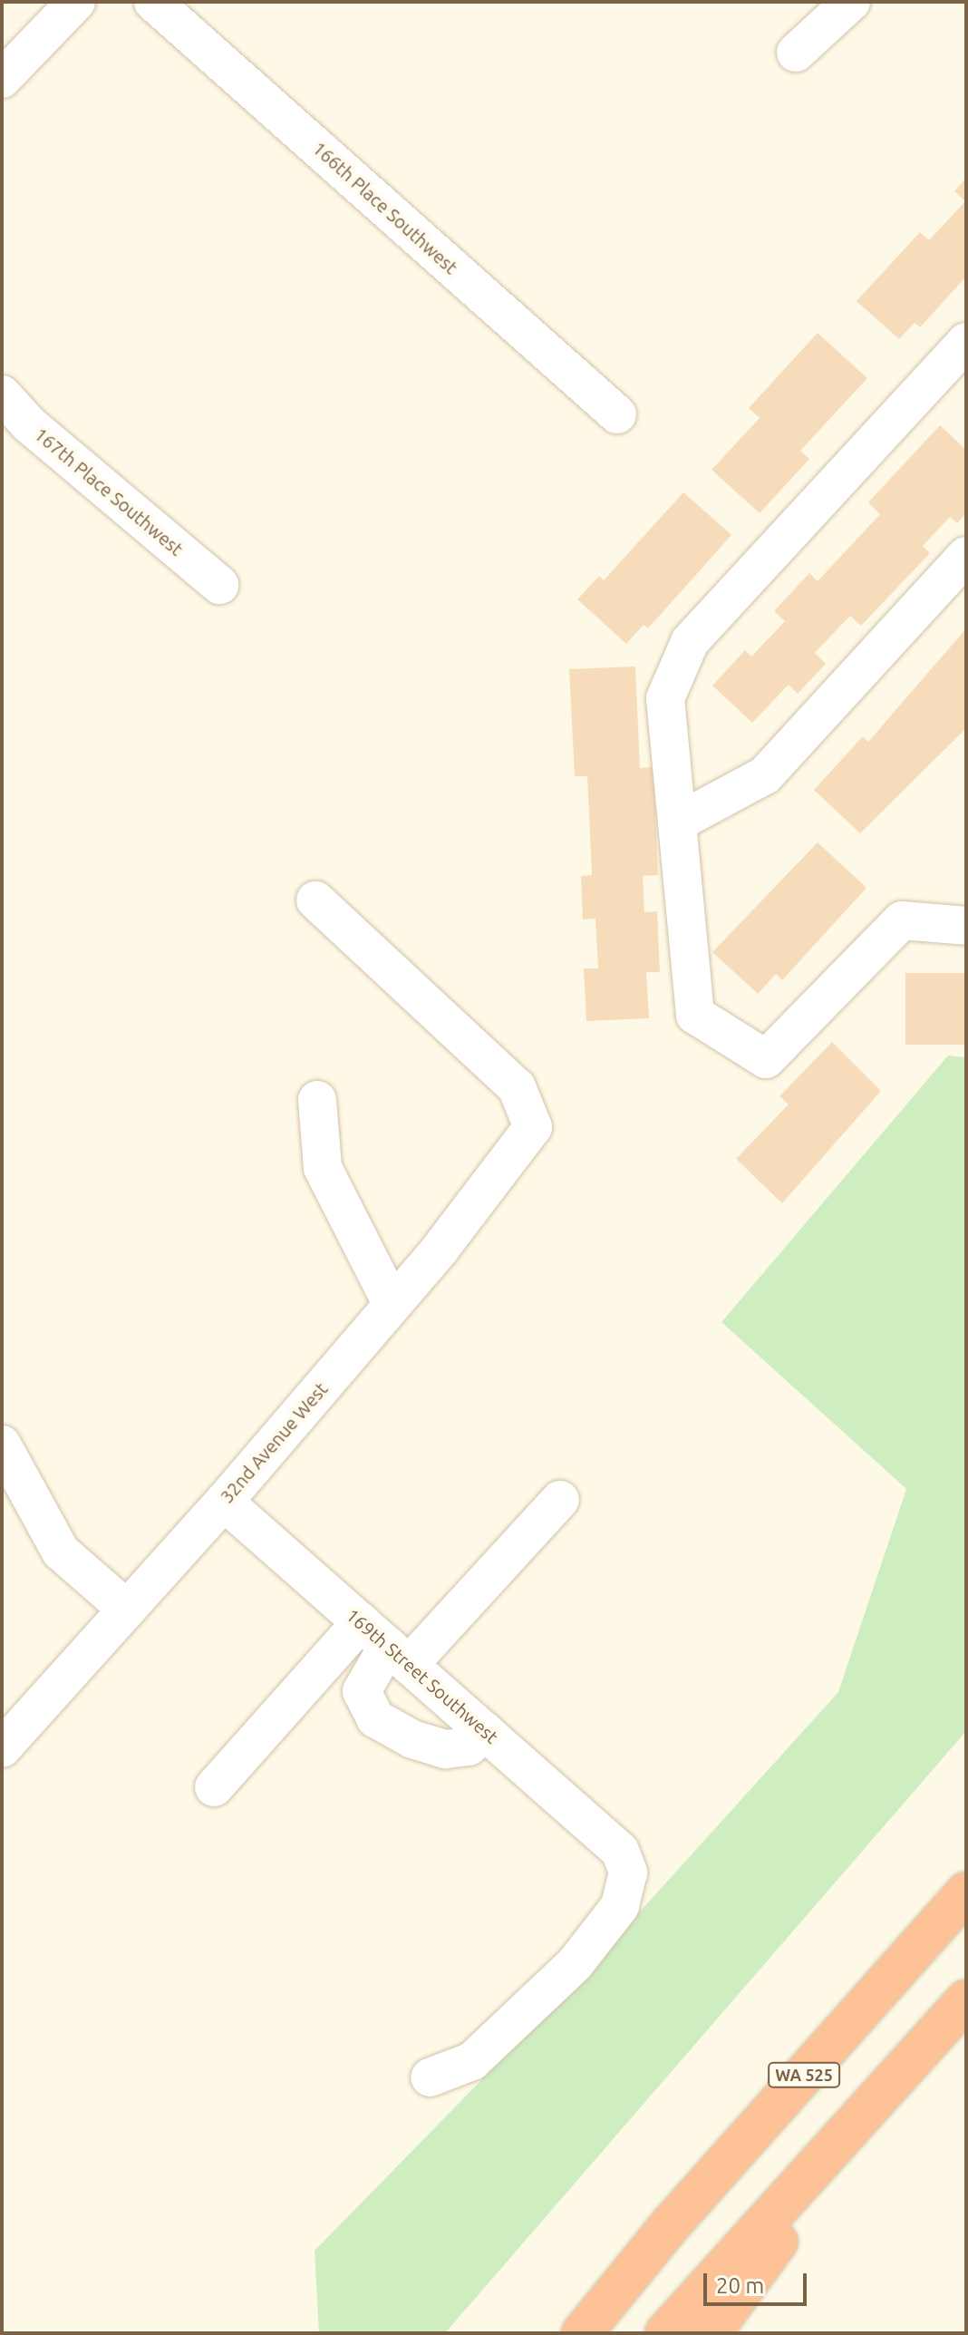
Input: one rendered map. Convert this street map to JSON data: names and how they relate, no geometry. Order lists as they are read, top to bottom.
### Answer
{
  "streets": {
    "highway": ["WA 525"],
    "street": [
      "166th Place Southwest",
      "167th Place Southwest",
      "32nd Avenue West",
      "169th Street Southwest"
    ]
  },
  "crossings": [
    ["32nd Avenue West", "169th Street Southwest"]
  ],
  "scale_bar": "20 m"
}
